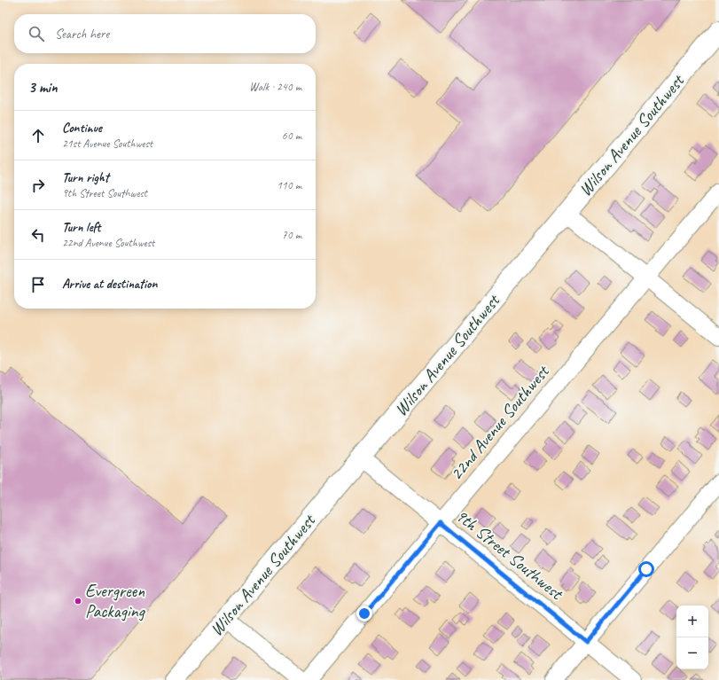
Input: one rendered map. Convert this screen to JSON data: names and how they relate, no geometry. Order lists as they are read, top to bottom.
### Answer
{
  "streets": {
    "main road": ["Wilson Avenue Southwest"],
    "street": ["22nd Avenue Southwest", "9th Street Southwest"]
  },
  "crossings": [
    ["Wilson Avenue Southwest", "9th Street Southwest"],
    ["22nd Avenue Southwest", "9th Street Southwest"]
  ],
  "places": ["Evergreen Packaging"],
  "page": {
    "search": "Search here",
    "heading": ["3 min", "Walk · 240 m"],
    "list": [
      ["Continue", "21st Avenue Southwest", "60 m"],
      ["Turn right", "9th Street Southwest", "110 m"],
      ["Turn left", "22nd Avenue Southwest", "70 m"],
      "Arrive at destination"
    ],
    "map_buttons": ["+", "−"]
  }
}
